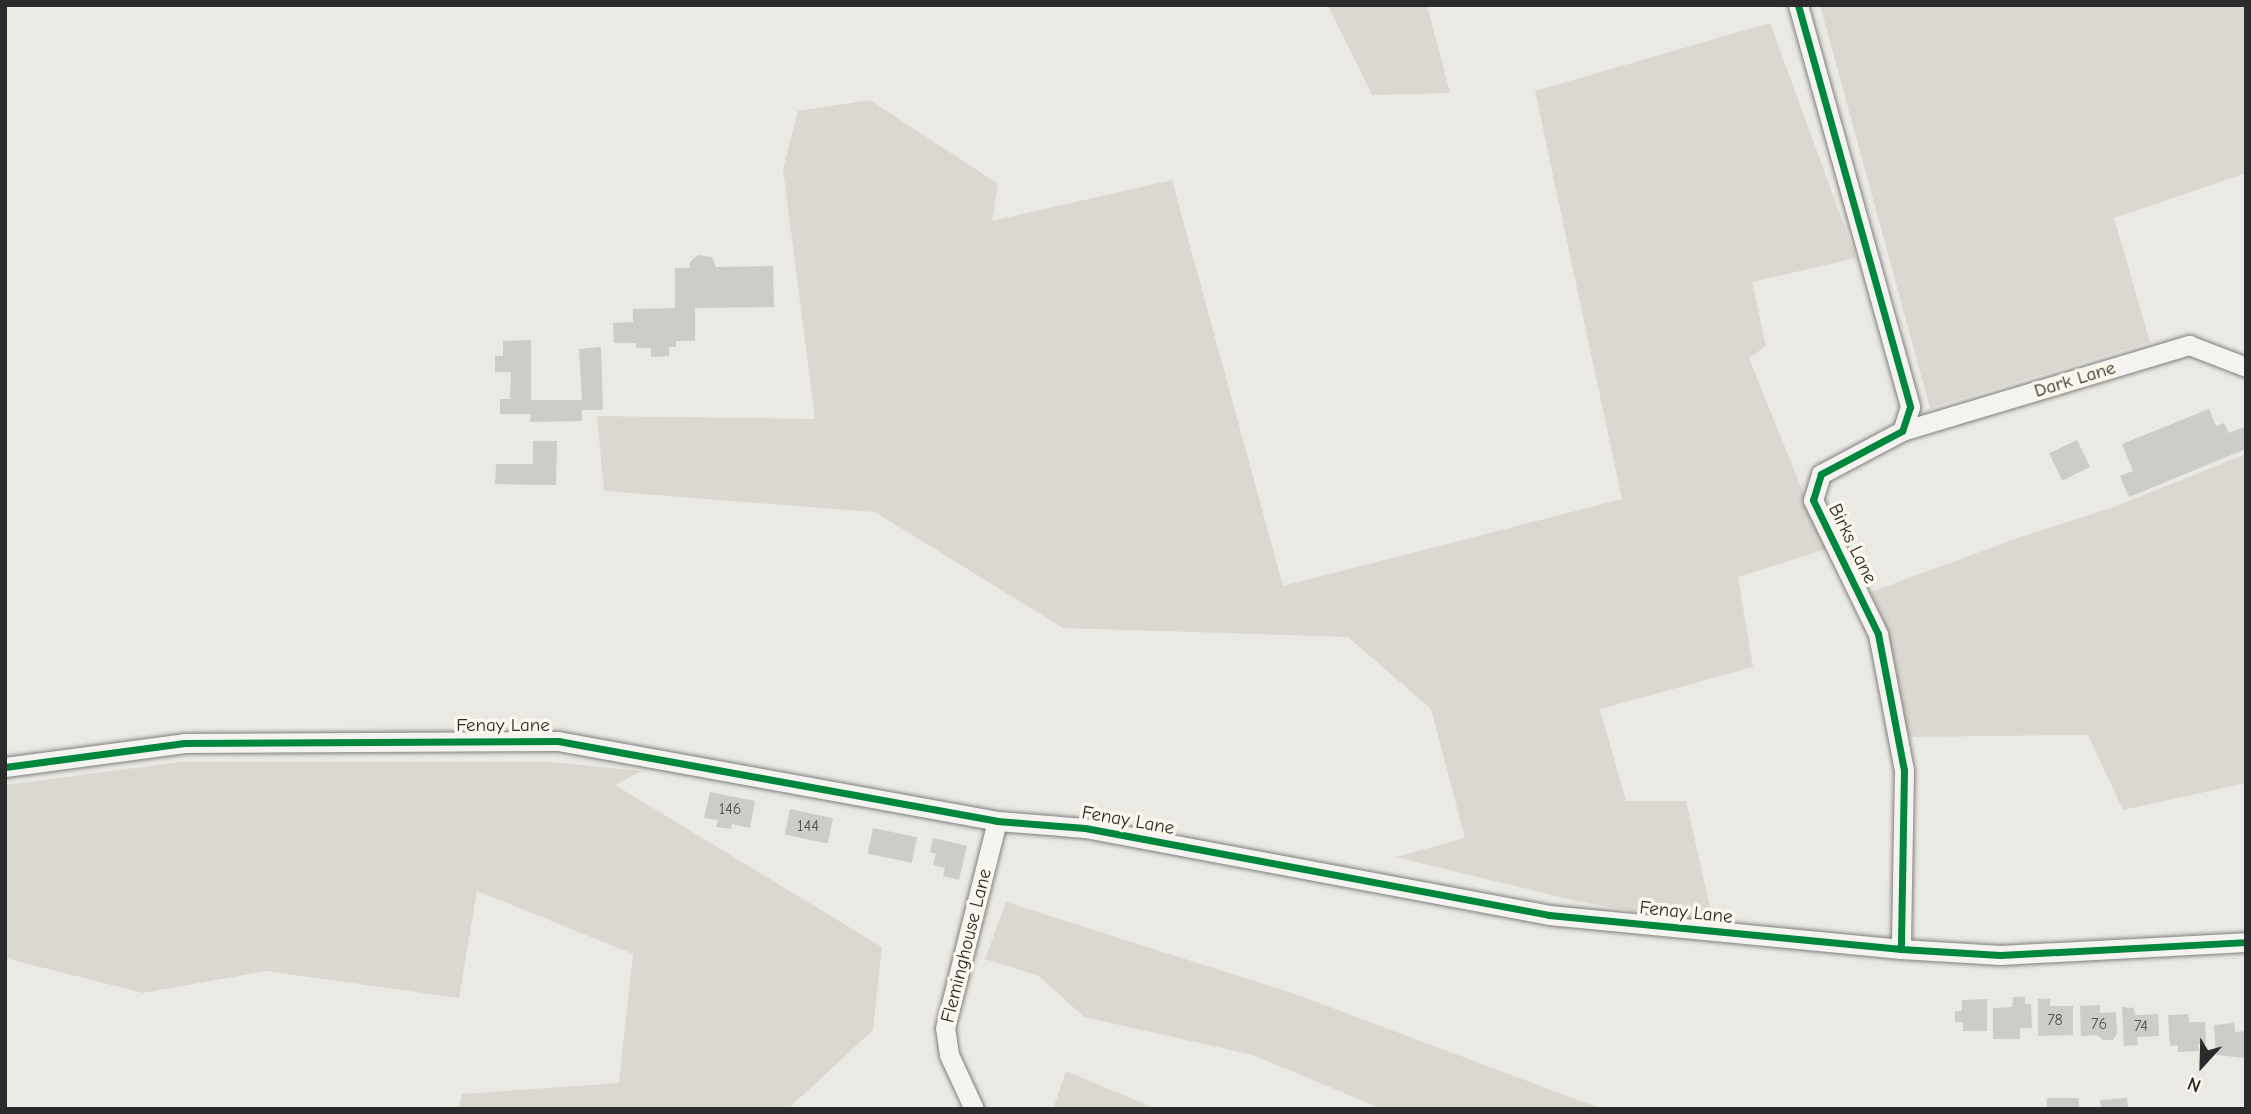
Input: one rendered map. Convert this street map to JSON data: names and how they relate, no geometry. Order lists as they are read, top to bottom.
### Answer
{
  "streets": {
    "street": [
      "Dark Lane",
      "Birks Lane",
      "Fenay Lane",
      "Fleminghouse Lane"
    ]
  },
  "crossings": [
    ["Dark Lane", "Birks Lane"],
    ["Birks Lane", "Fenay Lane"],
    ["Fenay Lane", "Fleminghouse Lane"]
  ],
  "house_numbers": [
    "146",
    "144",
    "78",
    "76",
    "74"
  ],
  "north": "bottom"
}
